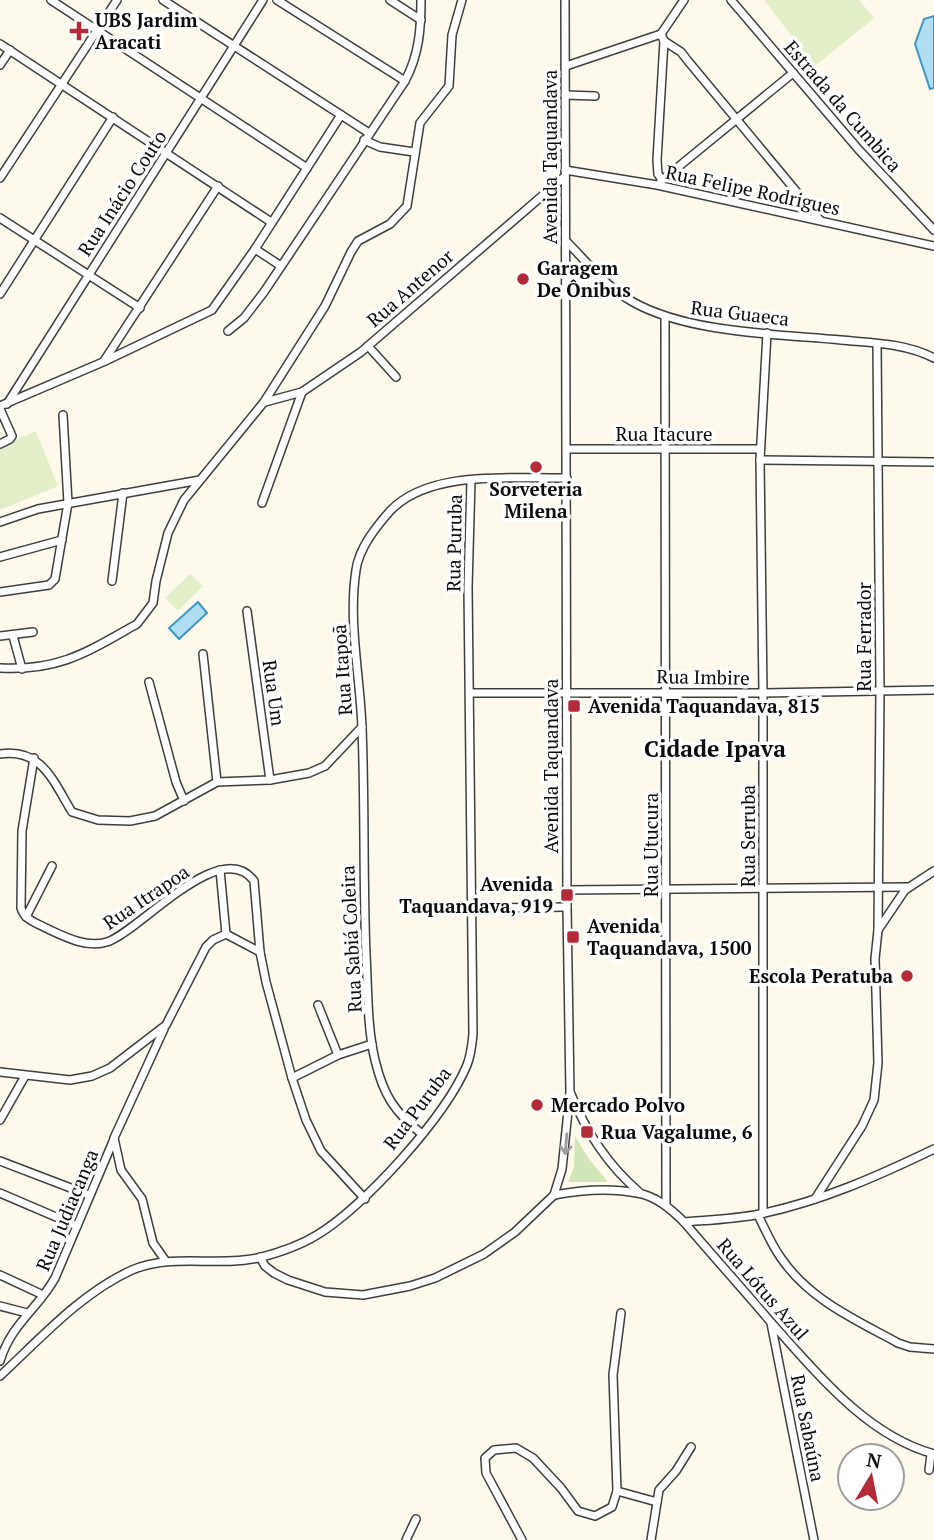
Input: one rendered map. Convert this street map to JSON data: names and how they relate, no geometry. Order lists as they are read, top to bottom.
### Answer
{
  "streets": {
    "street": [
      "Estrada da Cumbica",
      "Avenida Taquandava",
      "Rua Felipe Rodrigues",
      "Rua Inácio Couto",
      "Rua Antenor",
      "Rua Guaeca",
      "Rua Itacure",
      "Rua Puruba",
      "Rua Ferrador",
      "Rua Itapoã",
      "Rua Imbire",
      "Rua Um",
      "Rua Serruba",
      "Rua Utucura",
      "Rua Itrapoa",
      "Rua Sabiá Coleira",
      "Rua Judiacanga",
      "Rua Lótus Azul",
      "Rua Sabaúna"
    ]
  },
  "crossings": [
    ["Avenida Taquandava", "Rua Felipe Rodrigues"],
    ["Avenida Taquandava", "Rua Antenor"],
    ["Avenida Taquandava", "Rua Guaeca"],
    ["Avenida Taquandava", "Rua Itacure"],
    ["Avenida Taquandava", "Rua Itapoã"],
    ["Avenida Taquandava", "Rua Imbire"],
    ["Avenida Taquandava", "Rua Lótus Azul"],
    ["Rua Felipe Rodrigues", "Rua Antenor"],
    ["Rua Guaeca", "Rua Ferrador"],
    ["Rua Guaeca", "Rua Serruba"],
    ["Rua Guaeca", "Rua Utucura"],
    ["Rua Itacure", "Rua Serruba"],
    ["Rua Itacure", "Rua Utucura"],
    ["Rua Puruba", "Rua Itapoã"],
    ["Rua Puruba", "Rua Imbire"],
    ["Rua Puruba", "Rua Sabiá Coleira"],
    ["Rua Ferrador", "Rua Imbire"],
    ["Rua Itapoã", "Rua Um"],
    ["Rua Itapoã", "Rua Sabiá Coleira"],
    ["Rua Imbire", "Rua Serruba"],
    ["Rua Imbire", "Rua Utucura"],
    ["Rua Utucura", "Rua Lótus Azul"],
    ["Rua Lótus Azul", "Rua Sabaúna"]
  ],
  "districts": ["Cidade Ipava"],
  "places": {
    "health": ["UBS Jardim Aracati"],
    "other": [
      "Garagem De Ônibus",
      "Sorveteria Milena",
      "Escola Peratuba",
      "Mercado Polvo"
    ],
    "transit": [
      "Avenida Taquandava, 815",
      "Avenida Taquandava, 919",
      "Avenida Taquandava, 1500",
      "Rua Vagalume, 6"
    ]
  },
  "north": "top"
}
